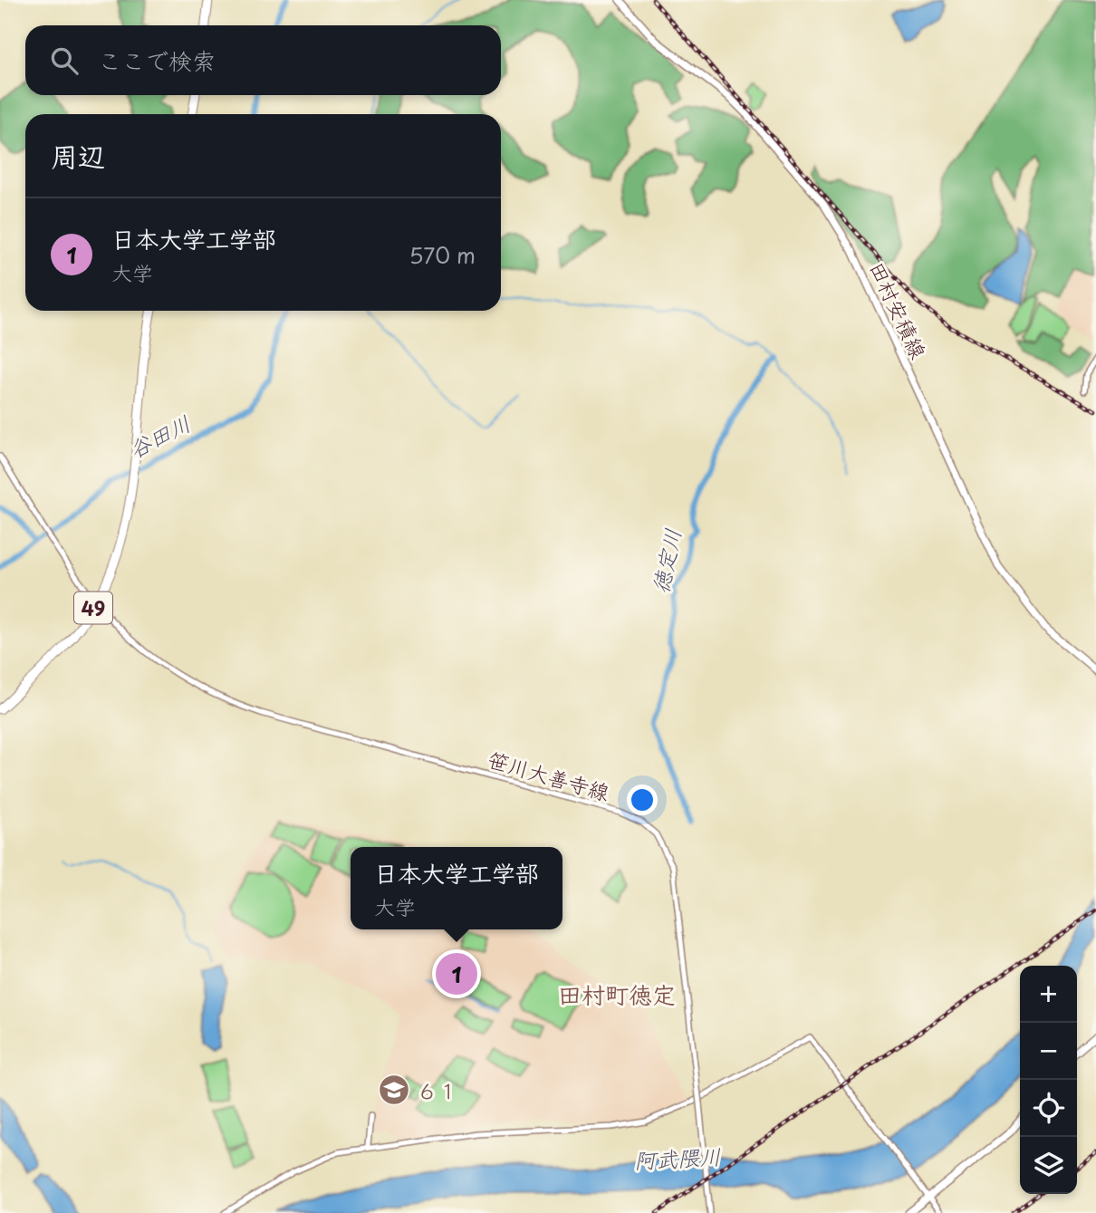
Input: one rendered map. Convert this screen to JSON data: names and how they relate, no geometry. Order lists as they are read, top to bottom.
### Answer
{
  "streets": {
    "highway": ["49"],
    "main road": ["田村安積線"],
    "street": ["笹川大善寺線"]
  },
  "crossings": [
    ["49", "笹川大善寺線"]
  ],
  "districts": ["田村町徳定"],
  "water": ["谷田川", "徳定川", "阿武隈川"],
  "places": {
    "school or university": ["６１"]
  },
  "page": {
    "search": "ここで検索",
    "heading": "周辺",
    "list": [
      {
        "mark": "1",
        "name": "日本大学工学部",
        "note": "大学",
        "value": "570 m"
      }
    ],
    "popup": ["日本大学工学部", "大学"],
    "pins": "1",
    "map_buttons": ["+", "−"]
  }
}
